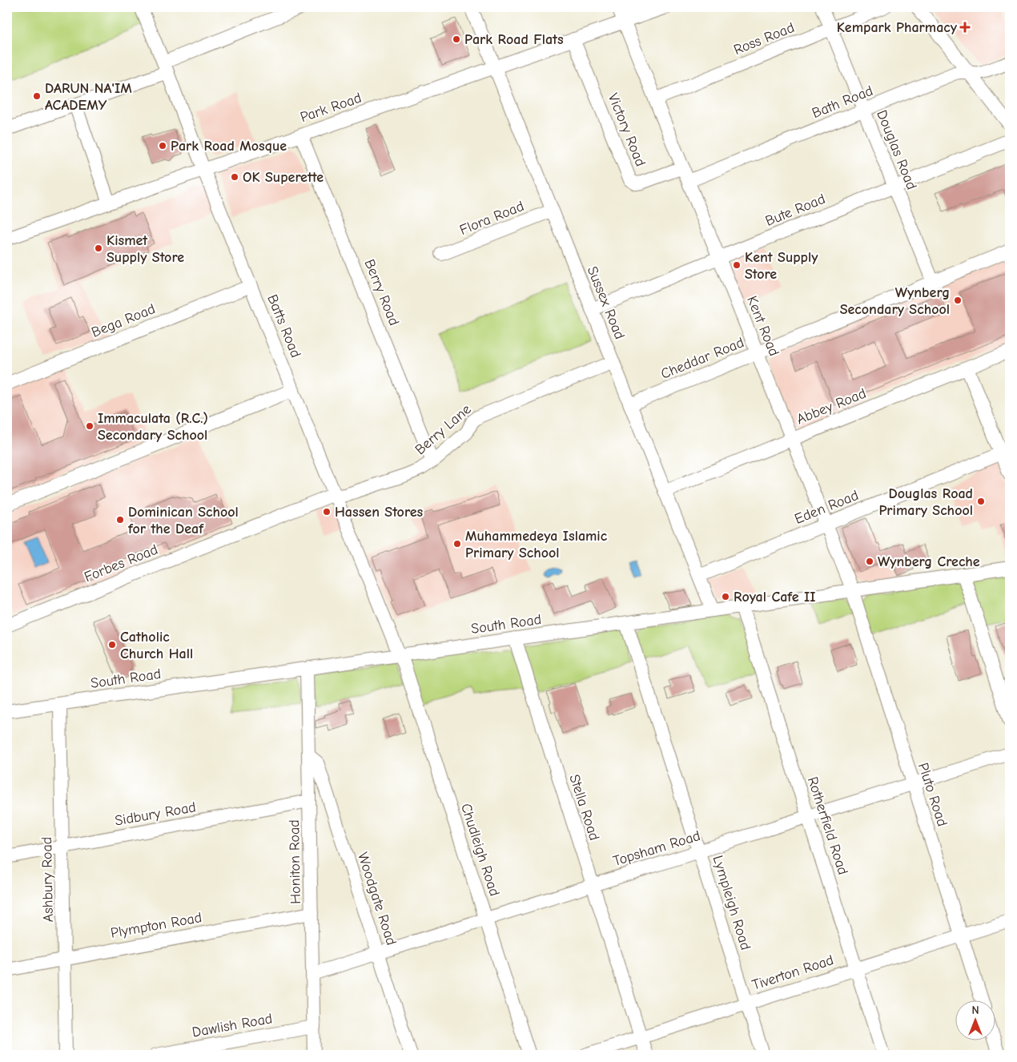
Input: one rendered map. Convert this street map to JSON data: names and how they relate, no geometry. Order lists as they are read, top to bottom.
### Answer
{
  "streets": {
    "street": [
      "Ross Road",
      "Bath Road",
      "Park Road",
      "Victory Road",
      "Douglas Road",
      "Bute Road",
      "Flora Road",
      "Berry Road",
      "Sussex Road",
      "Bega Road",
      "Batts Road",
      "Kent Road",
      "Cheddar Road",
      "Abbey Road",
      "Berry Lane",
      "Eden Road",
      "Forbes Road",
      "South Road",
      "Pluto Road",
      "Stella Road",
      "Sidbury Road",
      "Rotherfield Road",
      "Topsham Road",
      "Chudleigh Road",
      "Honiton Road",
      "Ashbury Road",
      "Woodgate Road",
      "Lympleigh Road",
      "Plympton Road",
      "Tiverton Road",
      "Dawlish Road"
    ]
  },
  "crossings": [
    ["Ross Road", "Douglas Road"],
    ["Ross Road", "Kent Road"],
    ["Bath Road", "Douglas Road"],
    ["Bath Road", "Kent Road"],
    ["Park Road", "Victory Road"],
    ["Park Road", "Berry Road"],
    ["Park Road", "Sussex Road"],
    ["Park Road", "Batts Road"],
    ["Park Road", "Kent Road"],
    ["Victory Road", "Kent Road"],
    ["Douglas Road", "Bute Road"],
    ["Douglas Road", "Cheddar Road"],
    ["Bute Road", "Sussex Road"],
    ["Bute Road", "Kent Road"],
    ["Flora Road", "Sussex Road"],
    ["Berry Road", "Berry Lane"],
    ["Sussex Road", "Cheddar Road"],
    ["Sussex Road", "Abbey Road"],
    ["Sussex Road", "Berry Lane"],
    ["Sussex Road", "Eden Road"],
    ["Sussex Road", "South Road"],
    ["Bega Road", "Batts Road"],
    ["Batts Road", "Berry Lane"],
    ["Batts Road", "Forbes Road"],
    ["Batts Road", "South Road"],
    ["Batts Road", "Chudleigh Road"],
    ["Kent Road", "Cheddar Road"],
    ["Kent Road", "Abbey Road"],
    ["Kent Road", "Eden Road"],
    ["Kent Road", "South Road"],
    ["Kent Road", "Pluto Road"],
    ["Berry Lane", "Forbes Road"],
    ["South Road", "Pluto Road"],
    ["South Road", "Stella Road"],
    ["South Road", "Rotherfield Road"],
    ["South Road", "Chudleigh Road"],
    ["South Road", "Honiton Road"],
    ["South Road", "Ashbury Road"],
    ["South Road", "Lympleigh Road"],
    ["Pluto Road", "Topsham Road"],
    ["Pluto Road", "Tiverton Road"],
    ["Stella Road", "Topsham Road"],
    ["Stella Road", "Tiverton Road"],
    ["Sidbury Road", "Honiton Road"],
    ["Sidbury Road", "Ashbury Road"],
    ["Rotherfield Road", "Topsham Road"],
    ["Rotherfield Road", "Tiverton Road"],
    ["Topsham Road", "Chudleigh Road"],
    ["Topsham Road", "Honiton Road"],
    ["Topsham Road", "Woodgate Road"],
    ["Topsham Road", "Lympleigh Road"],
    ["Honiton Road", "Woodgate Road"],
    ["Honiton Road", "Plympton Road"],
    ["Honiton Road", "Dawlish Road"],
    ["Ashbury Road", "Plympton Road"],
    ["Lympleigh Road", "Tiverton Road"]
  ],
  "places": {
    "health": ["Kempark Pharmacy"],
    "other": [
      "Park Road Flats",
      "DARUN NA'IM ACADEMY",
      "Park Road Mosque",
      "OK Superette",
      "Kismet Supply Store",
      "Kent Supply Store",
      "Wynberg Secondary School",
      "Immaculata (R.C.) Secondary School",
      "Douglas Road Primary School",
      "Hassen Stores",
      "Dominican School for the Deaf",
      "Muhammedeya Islamic Primary School",
      "Wynberg Creche",
      "Royal Cafe II",
      "Catholic Church Hall"
    ]
  },
  "north": "top"
}
